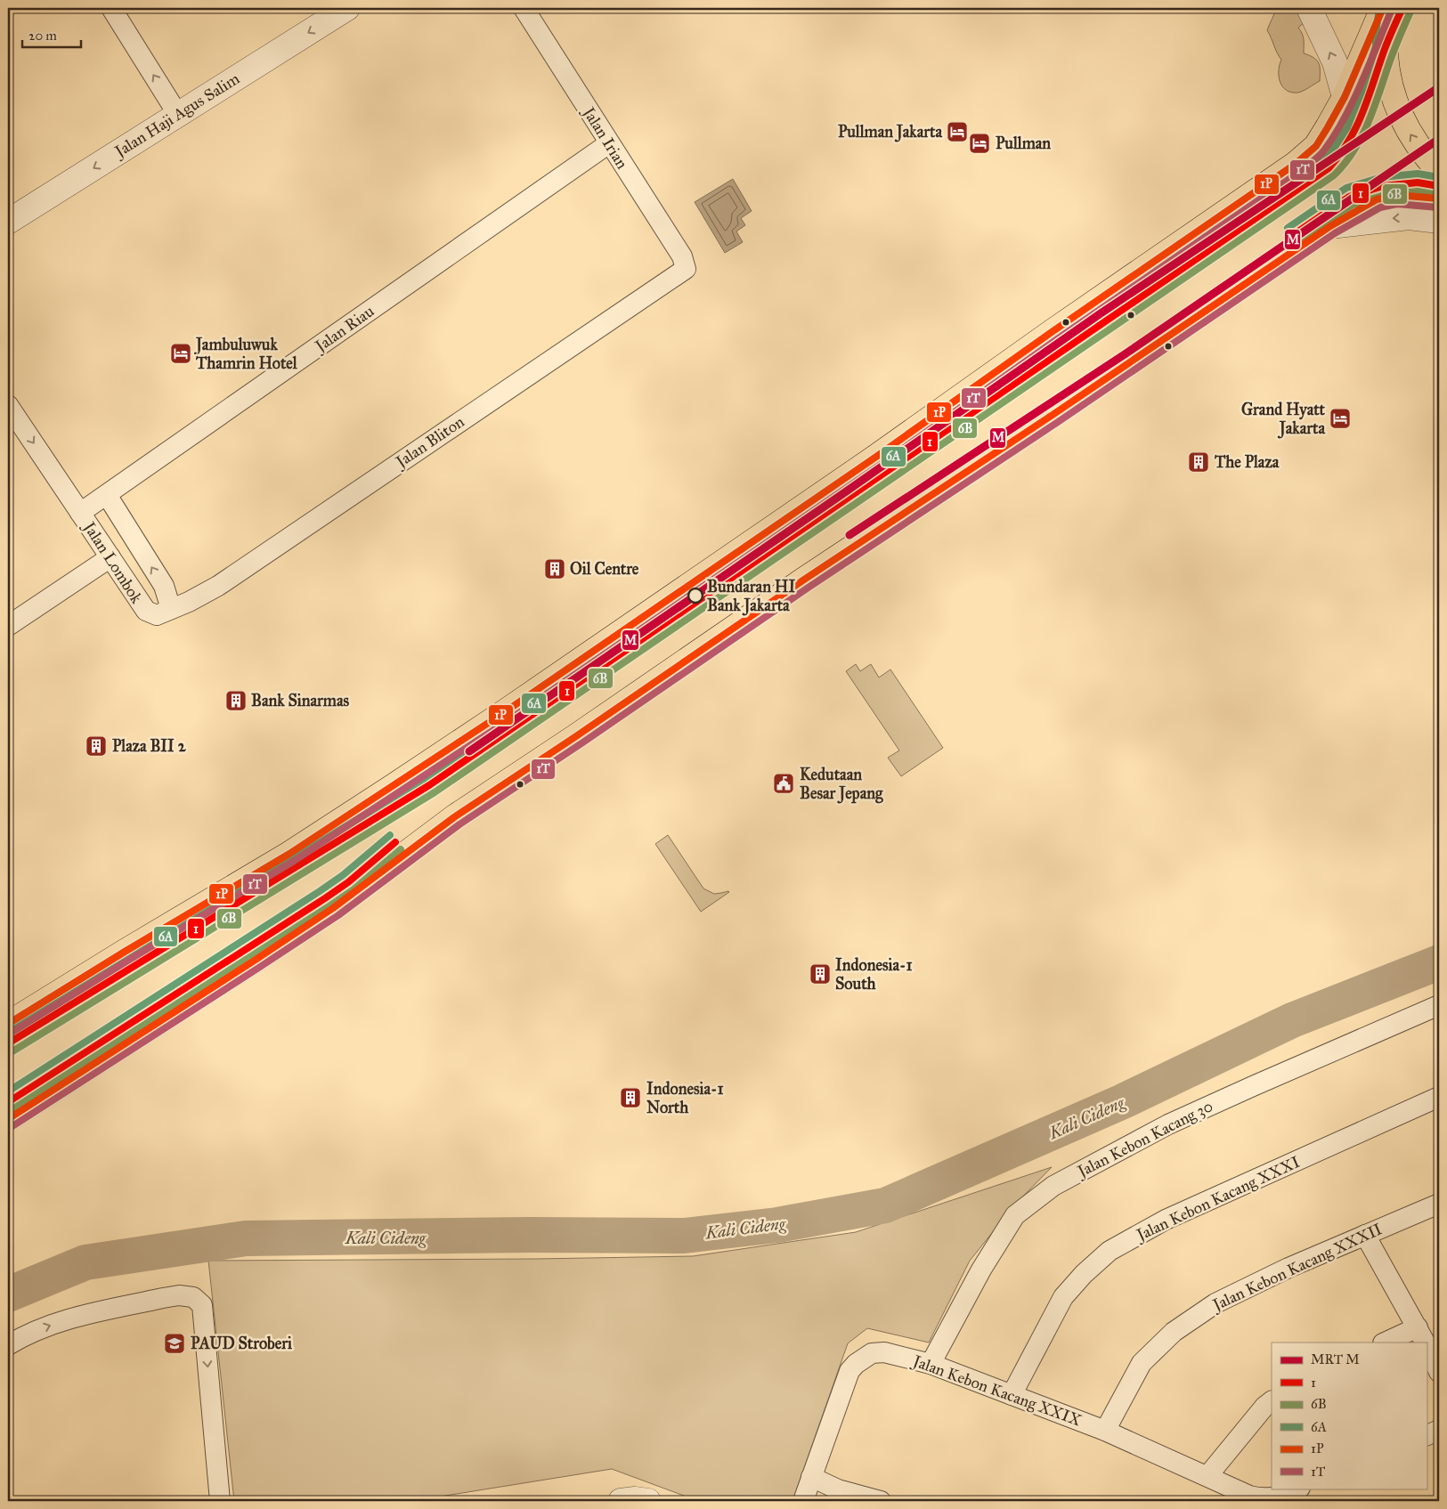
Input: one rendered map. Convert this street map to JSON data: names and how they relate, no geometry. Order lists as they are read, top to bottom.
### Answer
{
  "streets": {
    "street": [
      "Jalan Haji Agus Salim",
      "Jalan Irian",
      "Jalan Riau",
      "Jalan Bliton",
      "Jalan Lombok",
      "Jalan Kebon Kacang 30",
      "Jalan Kebon Kacang XXXI",
      "Jalan Kebon Kacang XXXII",
      "Jalan Kebon Kacang XXIX"
    ]
  },
  "crossings": [
    ["Jalan Irian", "Jalan Riau"],
    ["Jalan Irian", "Jalan Bliton"],
    ["Jalan Riau", "Jalan Lombok"],
    ["Jalan Bliton", "Jalan Lombok"],
    ["Jalan Kebon Kacang 30", "Jalan Kebon Kacang XXIX"],
    ["Jalan Kebon Kacang XXXI", "Jalan Kebon Kacang XXIX"],
    ["Jalan Kebon Kacang XXXII", "Jalan Kebon Kacang XXIX"]
  ],
  "one_way": ["Jalan Haji Agus Salim"],
  "water": ["Kali Cideng"],
  "places": {
    "hotel": [
      "Pullman Jakarta",
      "Pullman",
      "Jambuluwuk Thamrin Hotel",
      "Grand Hyatt Jakarta"
    ],
    "building": [
      "The Plaza",
      "Oil Centre",
      "Bank Sinarmas",
      "Plaza BII 2",
      "Indonesia-1 South",
      "Indonesia-1 North"
    ],
    "other": ["Bundaran HI Bank Jakarta"],
    "public building": ["Kedutaan Besar Jepang"],
    "school or university": ["PAUD Stroberi"]
  },
  "lines": [
    "transit line 1",
    "transit line 6A",
    "transit line 1P",
    "transit line 6B",
    "transit line 1T",
    "metro line M"
  ],
  "legend": [
    "MRT M",
    "1",
    "6B",
    "6A",
    "1P",
    "1T"
  ],
  "scale_bar": "20 m"
}
